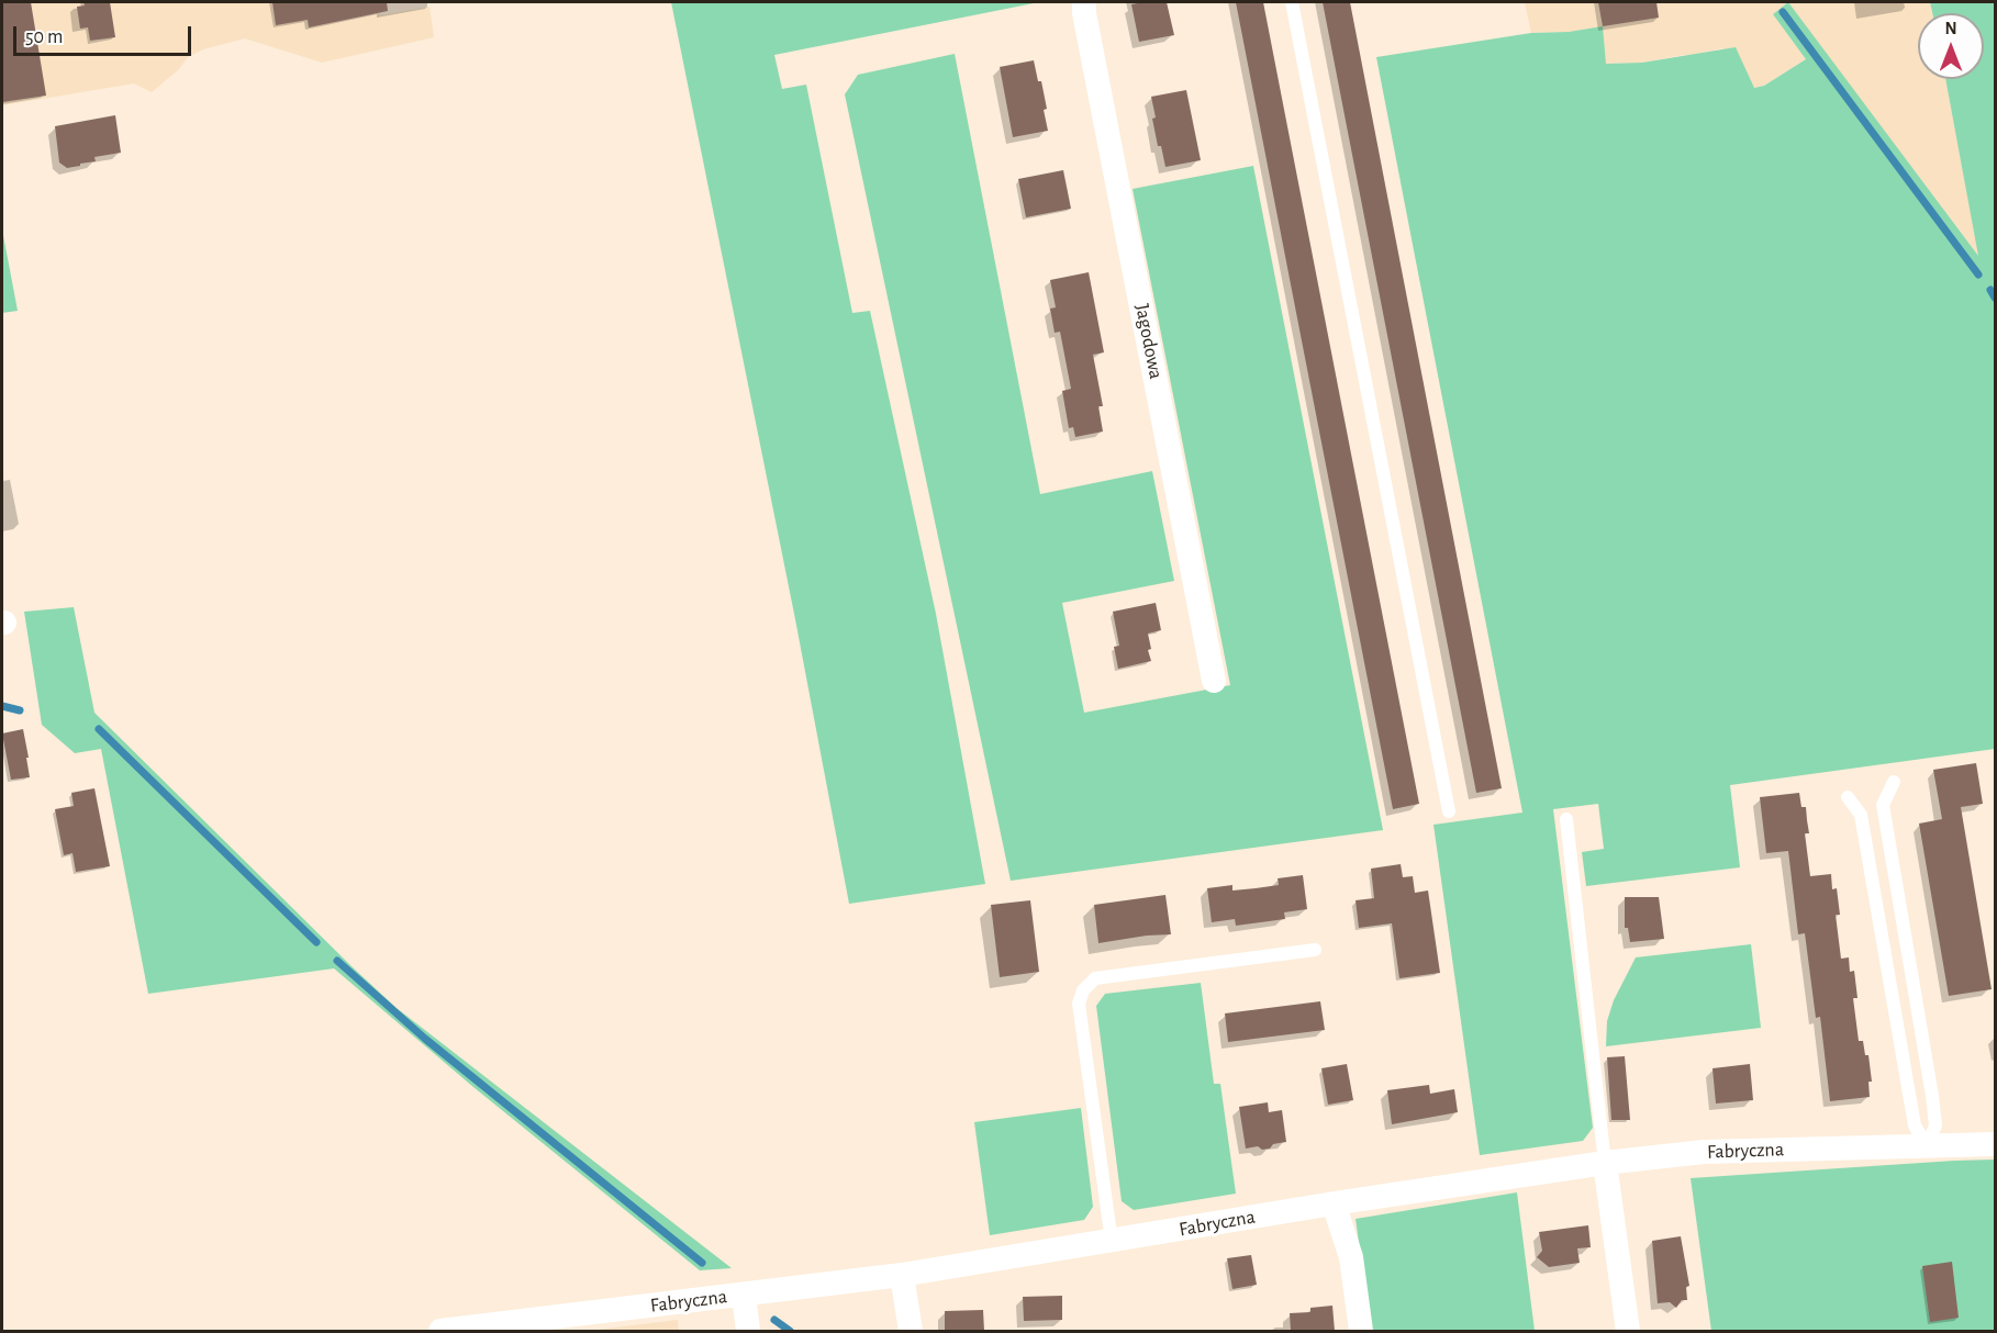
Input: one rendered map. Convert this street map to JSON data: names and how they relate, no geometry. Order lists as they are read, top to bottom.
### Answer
{
  "streets": {
    "street": ["Jagodowa", "Fabryczna"]
  },
  "scale_bar": "50 m",
  "north": "top"
}
